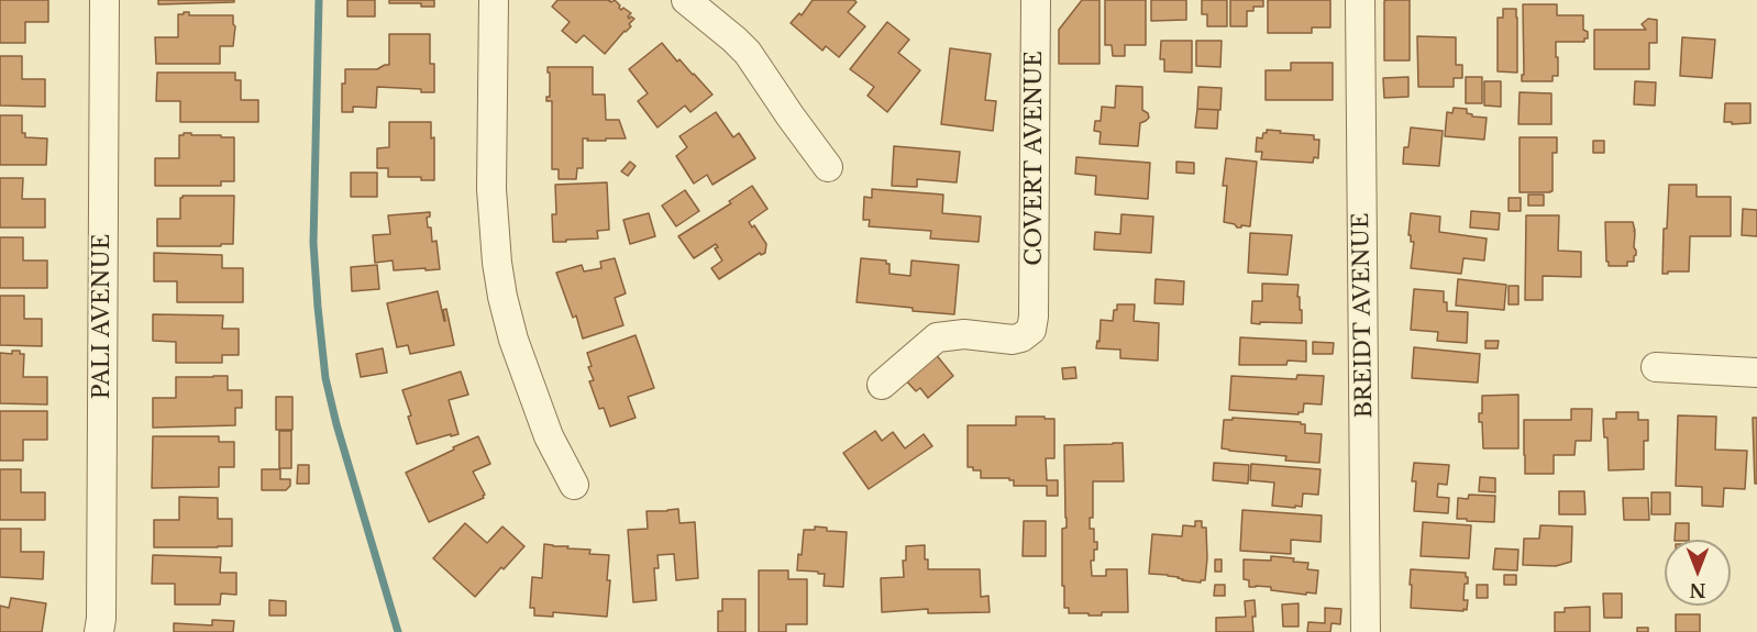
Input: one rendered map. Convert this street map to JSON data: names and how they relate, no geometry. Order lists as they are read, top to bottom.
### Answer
{
  "streets": {
    "street": ["COVERT AVENUE", "BREIDT AVENUE", "PALI AVENUE"]
  },
  "north": "bottom"
}
